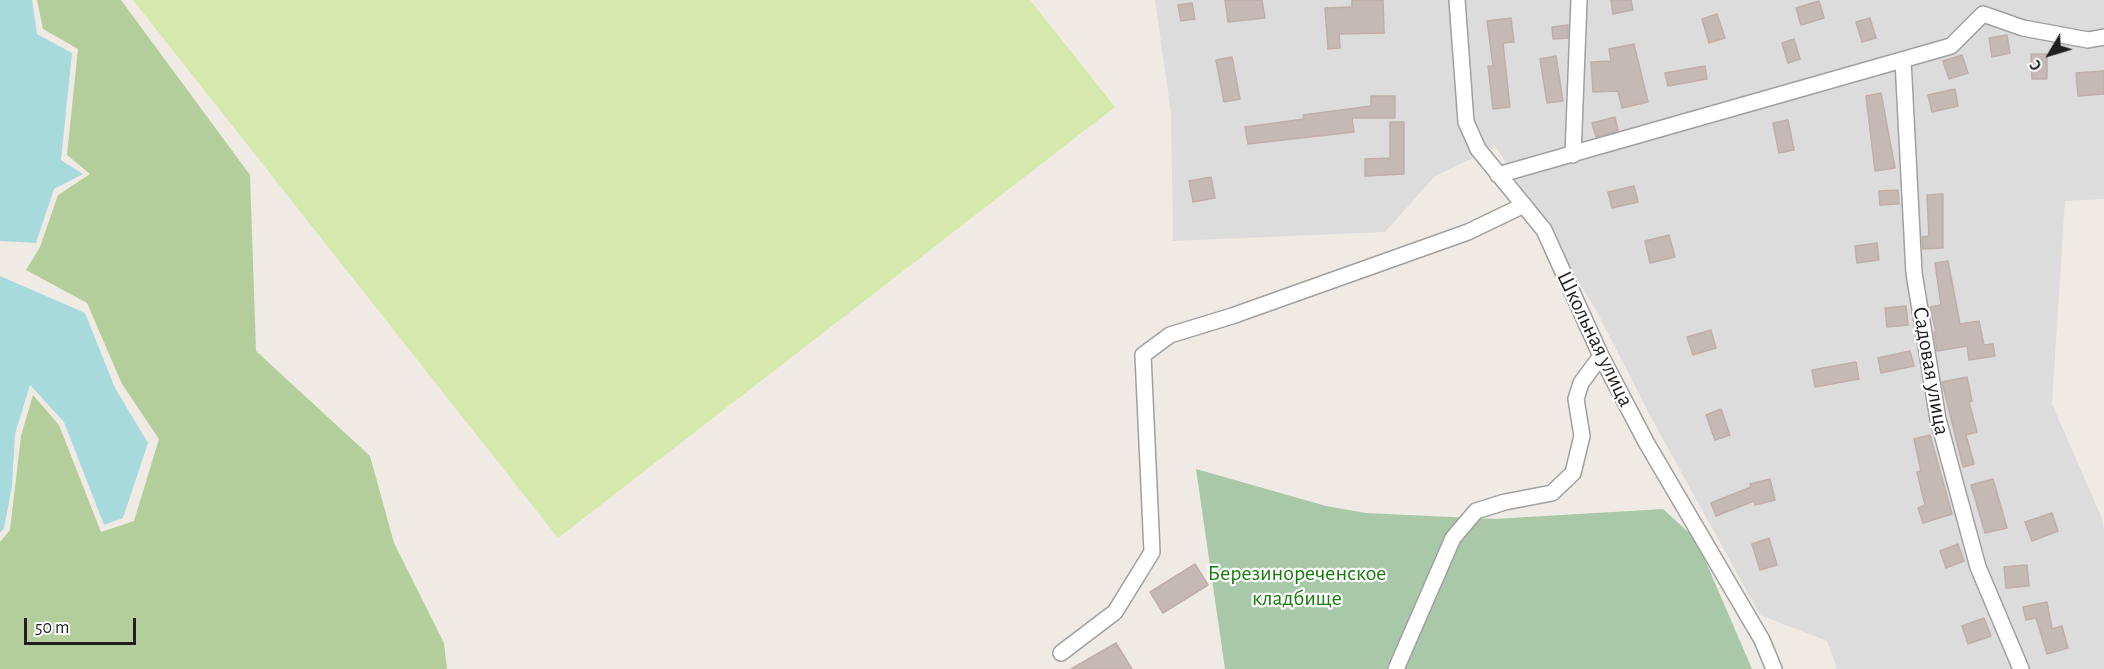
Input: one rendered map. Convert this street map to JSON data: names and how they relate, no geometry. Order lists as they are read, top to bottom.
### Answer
{
  "streets": {
    "street": ["Школьная улица", "Садовая улица"]
  },
  "parks": ["Березинореченское кладбище"],
  "scale_bar": "50 m",
  "north": "bottom left"
}
